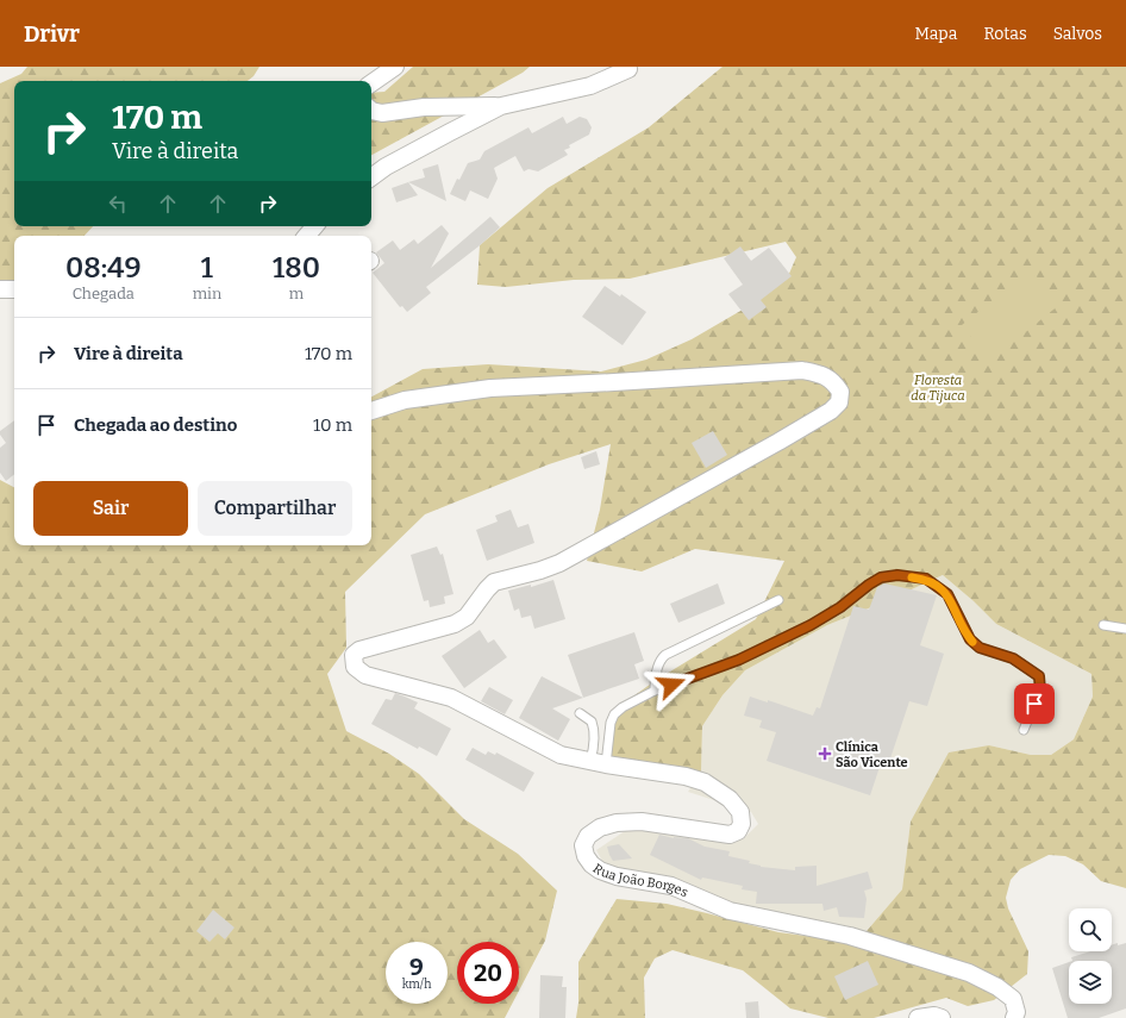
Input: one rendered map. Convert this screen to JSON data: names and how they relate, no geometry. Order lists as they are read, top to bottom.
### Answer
{
  "streets": {
    "street": ["Rua João Borges"]
  },
  "parks": ["Floresta da Tijuca"],
  "places": {
    "health": ["Clínica São Vicente"]
  },
  "page": {
    "header": "Drivr",
    "nav": ["Mapa", "Rotas", "Salvos"],
    "turn": ["170 m", "Vire à direita"],
    "eta": [
      "08:49",
      "Chegada",
      "1",
      "min",
      "180",
      "m"
    ],
    "list": [
      {
        "name": "Vire à direita",
        "value": "170 m"
      },
      {
        "name": "Chegada ao destino",
        "value": "10 m"
      }
    ],
    "buttons": ["Sair", "Compartilhar"],
    "speed": "9 km/h",
    "limit": "20"
  }
}
